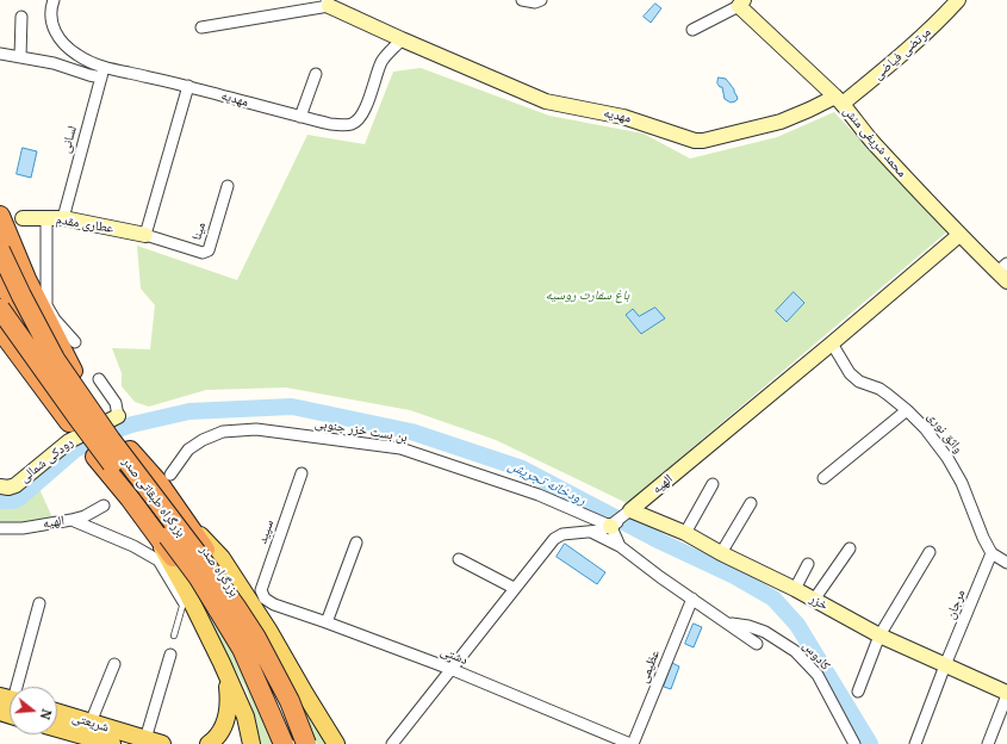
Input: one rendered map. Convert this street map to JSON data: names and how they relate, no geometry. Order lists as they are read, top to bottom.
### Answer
{
  "streets": {
    "highway": ["بزرگراه طبقاتی صدر", "بزرگراه صدر"],
    "main road": ["شریعتی"],
    "street": [
      "مرتضی فیاضی",
      "مهدیه",
      "لسانی",
      "محمد شریفی منش",
      "عطاری مقدم",
      "مینا",
      "بن بست خزر جنوبی",
      "واثق نوری",
      "رودکی شمالی",
      "الهیه",
      "سپید",
      "خزر",
      "مرجان",
      "دشتی",
      "کادوس",
      "عظیمی"
    ]
  },
  "crossings": [
    ["مرتضی فیاضی", "مهدیه"],
    ["مرتضی فیاضی", "محمد شریفی منش"],
    ["مهدیه", "لسانی"],
    ["مهدیه", "محمد شریفی منش"],
    ["لسانی", "عطاری مقدم"],
    ["محمد شریفی منش", "الهیه"],
    ["عطاری مقدم", "مینا"],
    ["بن بست خزر جنوبی", "الهیه"],
    ["بن بست خزر جنوبی", "کادوس"],
    ["واثق نوری", "الهیه"],
    ["واثق نوری", "مرجان"],
    ["رودکی شمالی", "بزرگراه صدر"],
    ["الهیه", "خزر"],
    ["الهیه", "دشتی"],
    ["الهیه", "کادوس"],
    ["بزرگراه طبقاتی صدر", "بزرگراه صدر"],
    ["سپید", "دشتی"],
    ["خزر", "مرجان"],
    ["دشتی", "عظیمی"],
    ["کادوس", "عظیمی"]
  ],
  "water": ["رودخانه تجریش"],
  "parks": ["باغ سفارت روسیه"],
  "north": "right"
}
